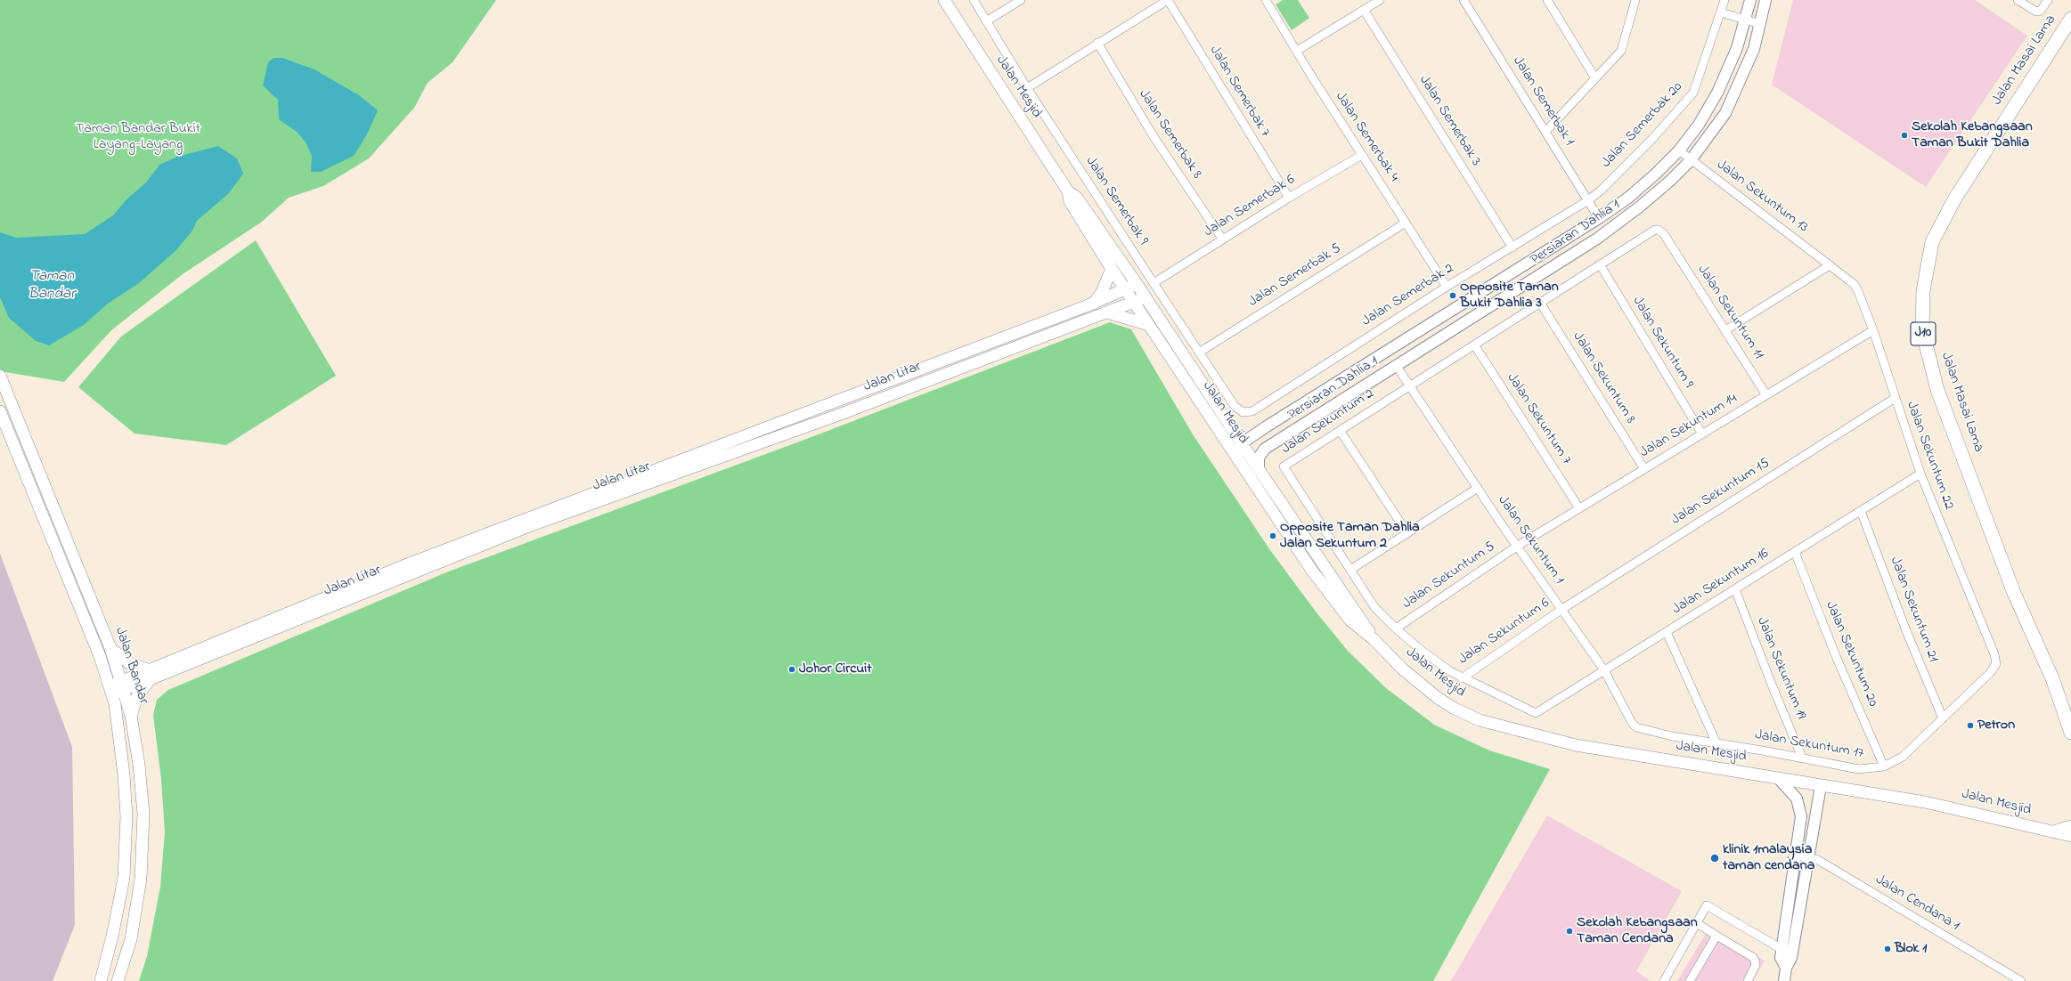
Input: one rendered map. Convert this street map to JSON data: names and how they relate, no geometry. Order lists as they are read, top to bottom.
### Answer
{
  "streets": {
    "main road": [
      "Jalan Masai Lama",
      "Jalan Mesjid",
      "J10",
      "Jalan Litar",
      "Jalan Bandar"
    ],
    "street": [
      "Jalan Semerbak 7",
      "Jalan Semerbak 1",
      "Jalan Semerbak 3",
      "Jalan Semerbak 20",
      "Jalan Semerbak 8",
      "Jalan Semerbak 4",
      "Jalan Sekuntum 13",
      "Jalan Semerbak 9",
      "Jalan Semerbak 6",
      "Persiaran Dahlia 1",
      "Jalan Semerbak 5",
      "Jalan Semerbak 2",
      "Jalan Sekuntum 11",
      "Jalan Sekuntum 9",
      "Jalan Sekuntum 8",
      "Jalan Sekuntum 7",
      "Jalan Sekuntum 2",
      "Jalan Sekuntum 14",
      "Jalan Sekuntum 22",
      "Jalan Sekuntum 15",
      "Jalan Sekuntum 1",
      "Jalan Sekuntum 5",
      "Jalan Sekuntum 16",
      "Jalan Sekuntum 21",
      "Jalan Sekuntum 6",
      "Jalan Sekuntum 20",
      "Jalan Sekuntum 19",
      "Jalan Sekuntum 17",
      "Jalan Cendana 1"
    ]
  },
  "crossings": [
    ["Jalan Mesjid", "Persiaran Dahlia 1"],
    ["Jalan Mesjid", "Jalan Litar"],
    ["Jalan Semerbak 7", "Jalan Semerbak 6"],
    ["Jalan Semerbak 1", "Jalan Semerbak 20"],
    ["Jalan Semerbak 1", "Persiaran Dahlia 1"],
    ["Jalan Semerbak 1", "Jalan Semerbak 2"],
    ["Jalan Semerbak 3", "Jalan Semerbak 2"],
    ["Jalan Semerbak 20", "Jalan Semerbak 2"],
    ["Jalan Semerbak 8", "Jalan Semerbak 6"],
    ["Jalan Semerbak 4", "Jalan Semerbak 6"],
    ["Jalan Semerbak 4", "Jalan Semerbak 5"],
    ["Jalan Semerbak 4", "Jalan Semerbak 2"],
    ["Jalan Sekuntum 13", "Persiaran Dahlia 1"],
    ["Jalan Sekuntum 13", "Jalan Sekuntum 22"],
    ["Jalan Semerbak 9", "Jalan Semerbak 6"],
    ["Jalan Semerbak 9", "Jalan Semerbak 5"],
    ["Jalan Semerbak 9", "Jalan Semerbak 2"],
    ["Persiaran Dahlia 1", "Jalan Sekuntum 1"],
    ["Jalan Sekuntum 11", "Jalan Sekuntum 2"],
    ["Jalan Sekuntum 11", "Jalan Sekuntum 14"],
    ["Jalan Sekuntum 9", "Jalan Sekuntum 2"],
    ["Jalan Sekuntum 9", "Jalan Sekuntum 14"],
    ["Jalan Litar", "Jalan Bandar"],
    ["Jalan Sekuntum 8", "Jalan Sekuntum 2"],
    ["Jalan Sekuntum 8", "Jalan Sekuntum 14"],
    ["Jalan Sekuntum 7", "Jalan Sekuntum 2"],
    ["Jalan Sekuntum 7", "Jalan Sekuntum 14"],
    ["Jalan Sekuntum 2", "Jalan Sekuntum 1"],
    ["Jalan Sekuntum 2", "Jalan Sekuntum 5"],
    ["Jalan Sekuntum 2", "Jalan Sekuntum 16"],
    ["Jalan Sekuntum 2", "Jalan Sekuntum 6"],
    ["Jalan Sekuntum 14", "Jalan Sekuntum 22"],
    ["Jalan Sekuntum 14", "Jalan Sekuntum 1"],
    ["Jalan Sekuntum 14", "Jalan Sekuntum 5"],
    ["Jalan Sekuntum 22", "Jalan Sekuntum 15"],
    ["Jalan Sekuntum 22", "Jalan Sekuntum 16"],
    ["Jalan Sekuntum 22", "Jalan Sekuntum 17"],
    ["Jalan Sekuntum 15", "Jalan Sekuntum 1"],
    ["Jalan Sekuntum 15", "Jalan Sekuntum 6"],
    ["Jalan Sekuntum 1", "Jalan Sekuntum 5"],
    ["Jalan Sekuntum 1", "Jalan Sekuntum 16"],
    ["Jalan Sekuntum 1", "Jalan Sekuntum 6"],
    ["Jalan Sekuntum 1", "Jalan Sekuntum 17"],
    ["Jalan Sekuntum 16", "Jalan Sekuntum 21"],
    ["Jalan Sekuntum 16", "Jalan Sekuntum 20"],
    ["Jalan Sekuntum 16", "Jalan Sekuntum 19"],
    ["Jalan Sekuntum 21", "Jalan Sekuntum 17"],
    ["Jalan Sekuntum 20", "Jalan Sekuntum 17"],
    ["Jalan Sekuntum 19", "Jalan Sekuntum 17"]
  ],
  "water": ["Taman Bandar"],
  "parks": ["Taman Bandar Bukit Layang-Layang"],
  "places": [
    "Sekolah Kebangsaan Taman Bukit Dahlia",
    "Opposite Taman Bukit Dahlia 3",
    "Opposite Taman Dahlia Jalan Sekuntum 2",
    "Johor Circuit",
    "Petron",
    "klinik 1malaysia taman cendana",
    "Sekolah Kebangsaan Taman Cendana",
    "Blok 1"
  ]
}
